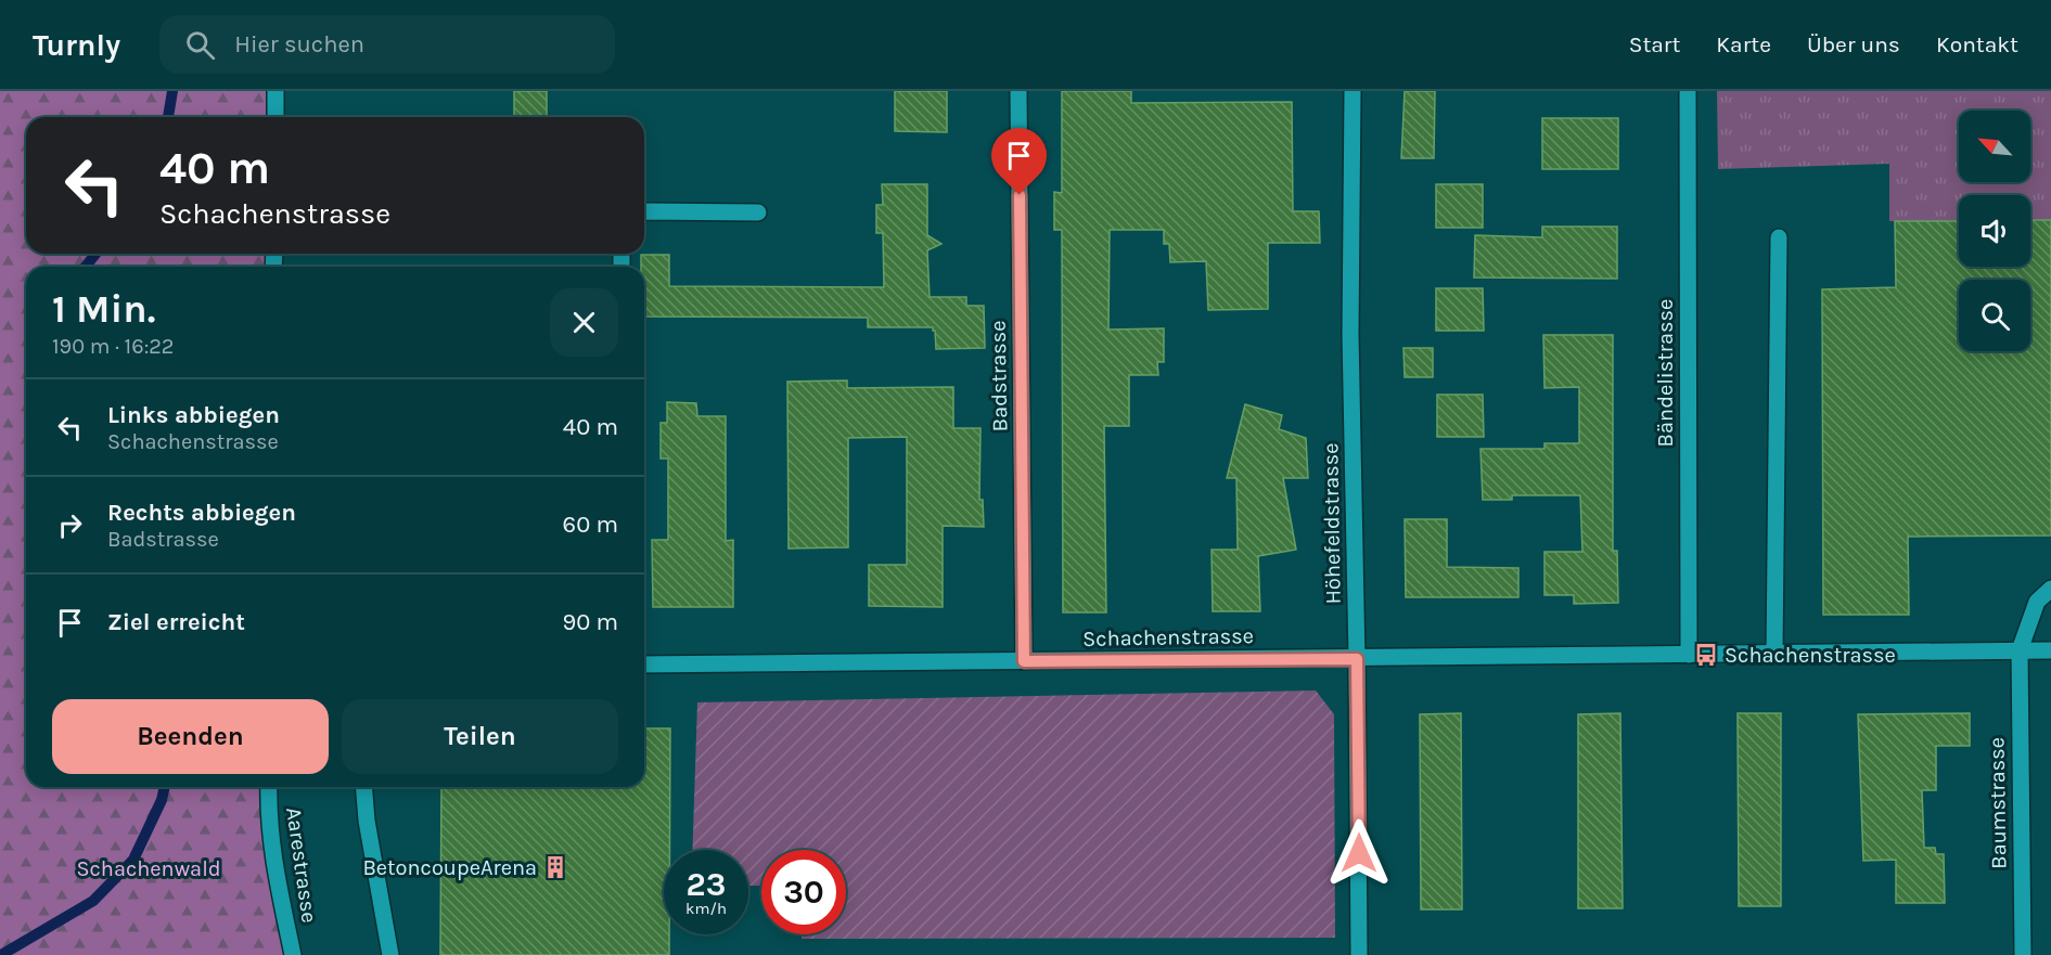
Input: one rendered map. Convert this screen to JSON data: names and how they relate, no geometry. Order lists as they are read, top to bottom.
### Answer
{
  "streets": {
    "street": [
      "Bändelistrasse",
      "Badstrasse",
      "Höhefeldstrasse",
      "Schachenstrasse",
      "Baumstrasse",
      "Aarestrasse"
    ]
  },
  "crossings": [
    ["Bändelistrasse", "Schachenstrasse"],
    ["Badstrasse", "Schachenstrasse"],
    ["Höhefeldstrasse", "Schachenstrasse"],
    ["Schachenstrasse", "Baumstrasse"]
  ],
  "parks": ["Schachenwald"],
  "places": {
    "bus stop": ["Schachenstrasse"],
    "building": ["BetoncoupeArena"]
  },
  "north": "top left",
  "page": {
    "header": "Turnly",
    "search": "Hier suchen",
    "nav": [
      "Start",
      "Karte",
      "Über uns",
      "Kontakt"
    ],
    "turn": ["40 m", "Schachenstrasse"],
    "heading": ["1 Min.", "190 m · 16:22"],
    "list": [
      {
        "name": "Links abbiegen",
        "note": "Schachenstrasse",
        "value": "40 m"
      },
      {
        "name": "Rechts abbiegen",
        "note": "Badstrasse",
        "value": "60 m"
      },
      {
        "name": "Ziel erreicht",
        "value": "90 m"
      }
    ],
    "buttons": ["Beenden", "Teilen"],
    "speed": "23 km/h",
    "limit": "30"
  }
}
